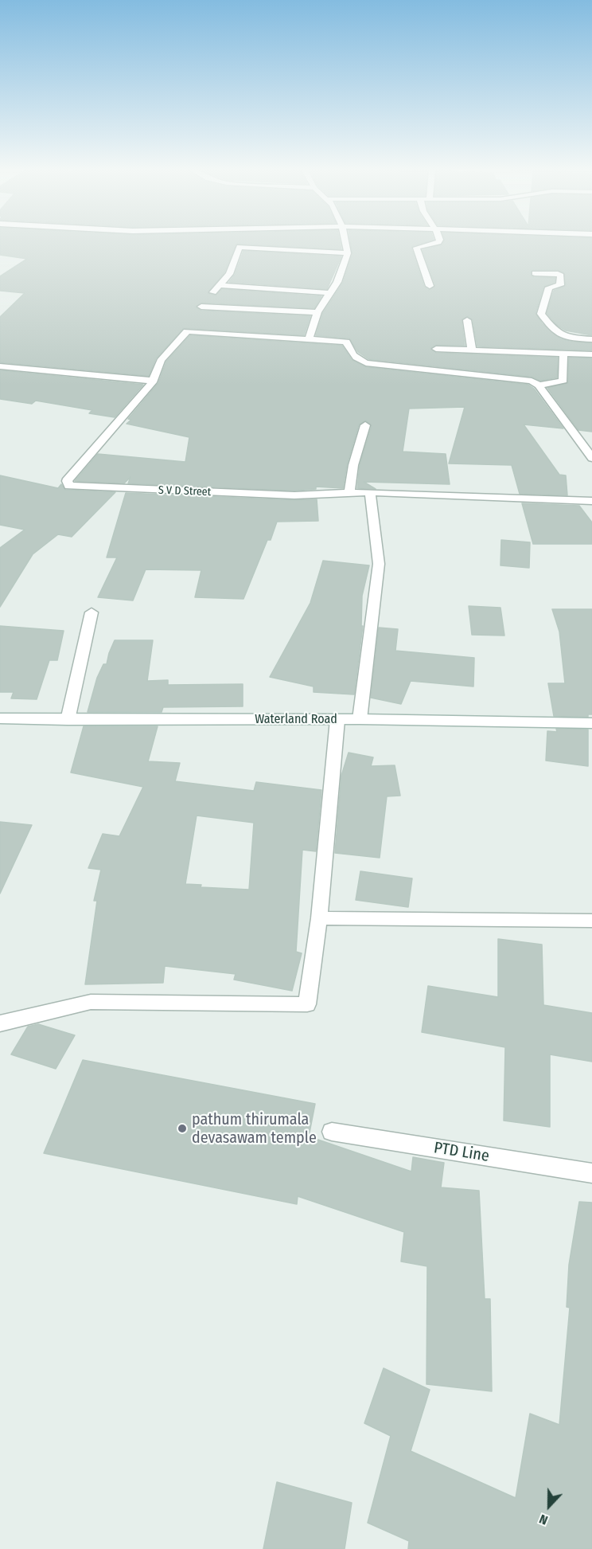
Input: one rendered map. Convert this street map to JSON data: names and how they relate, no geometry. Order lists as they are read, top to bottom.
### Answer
{
  "streets": {
    "street": ["S V D Street", "Waterland Road", "PTD Line"]
  },
  "places": ["pathum thirumala devasawam temple"],
  "north": "bottom"
}
